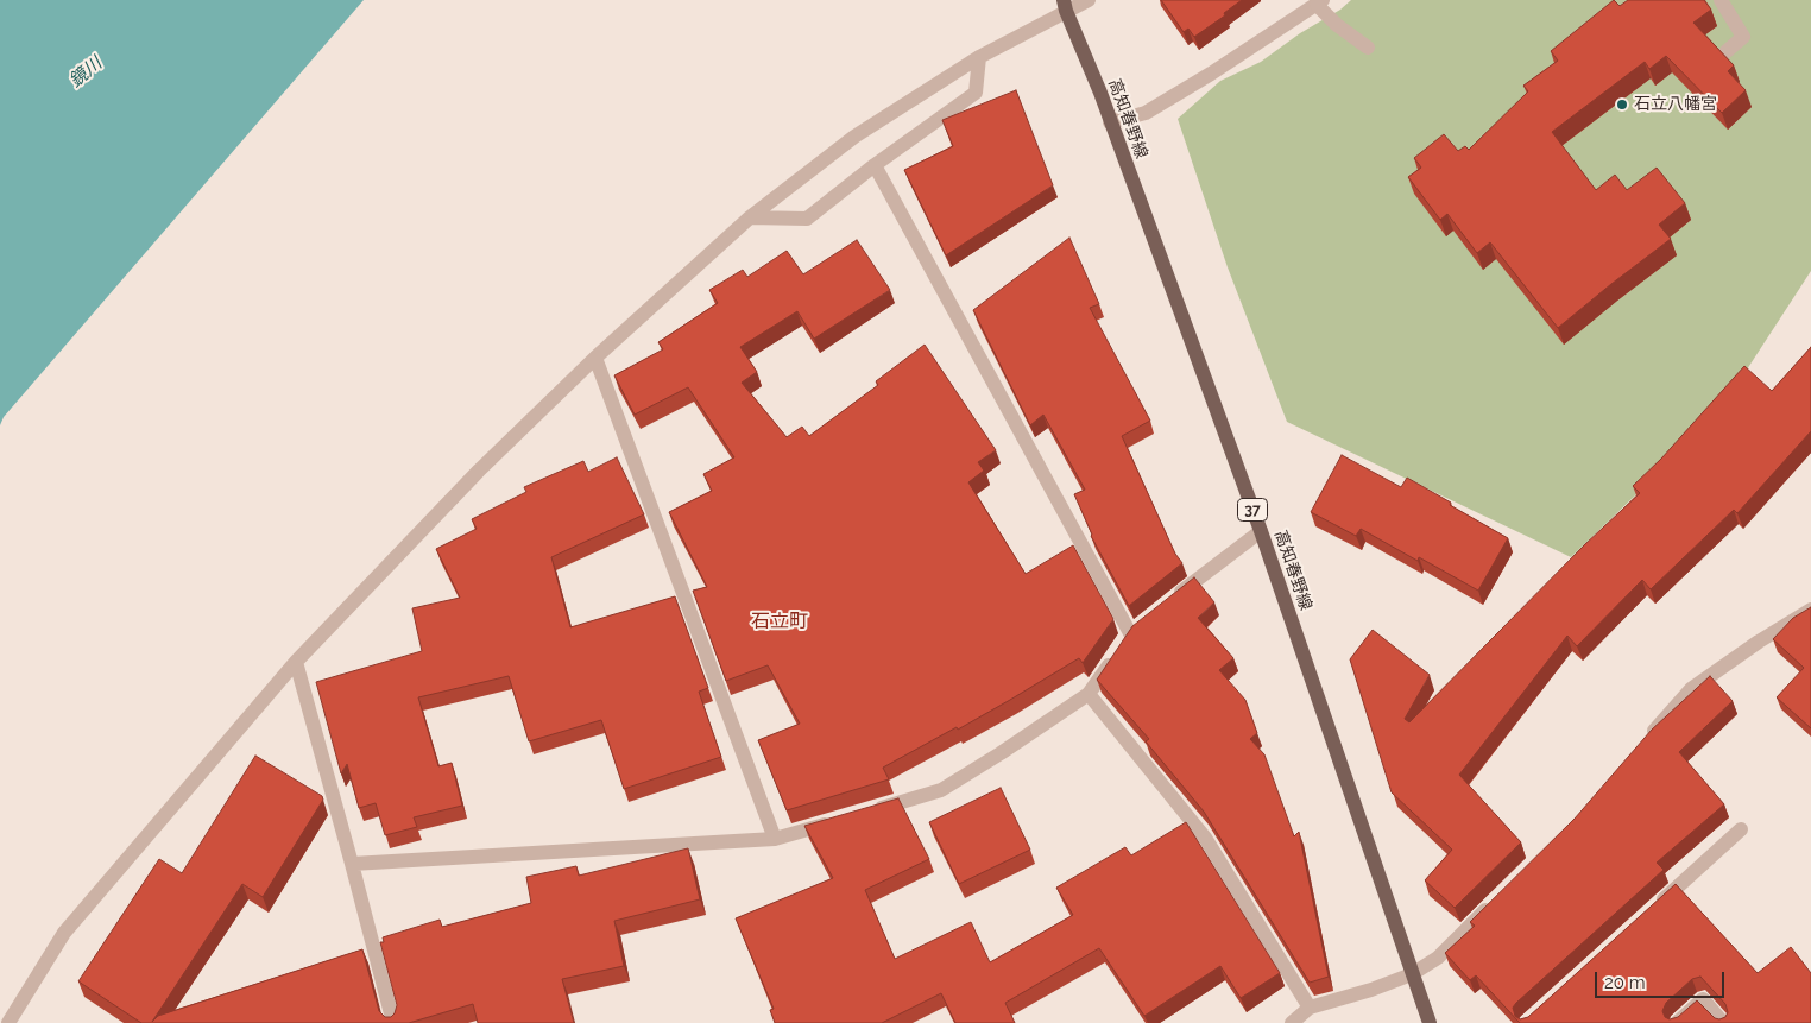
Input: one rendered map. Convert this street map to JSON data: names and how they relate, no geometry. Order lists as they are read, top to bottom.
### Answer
{
  "streets": {
    "main road": ["高知春野線", "37"]
  },
  "districts": ["石立町"],
  "water": ["鏡川"],
  "places": ["石立八幡宮"],
  "scale_bar": "20 m"
}
